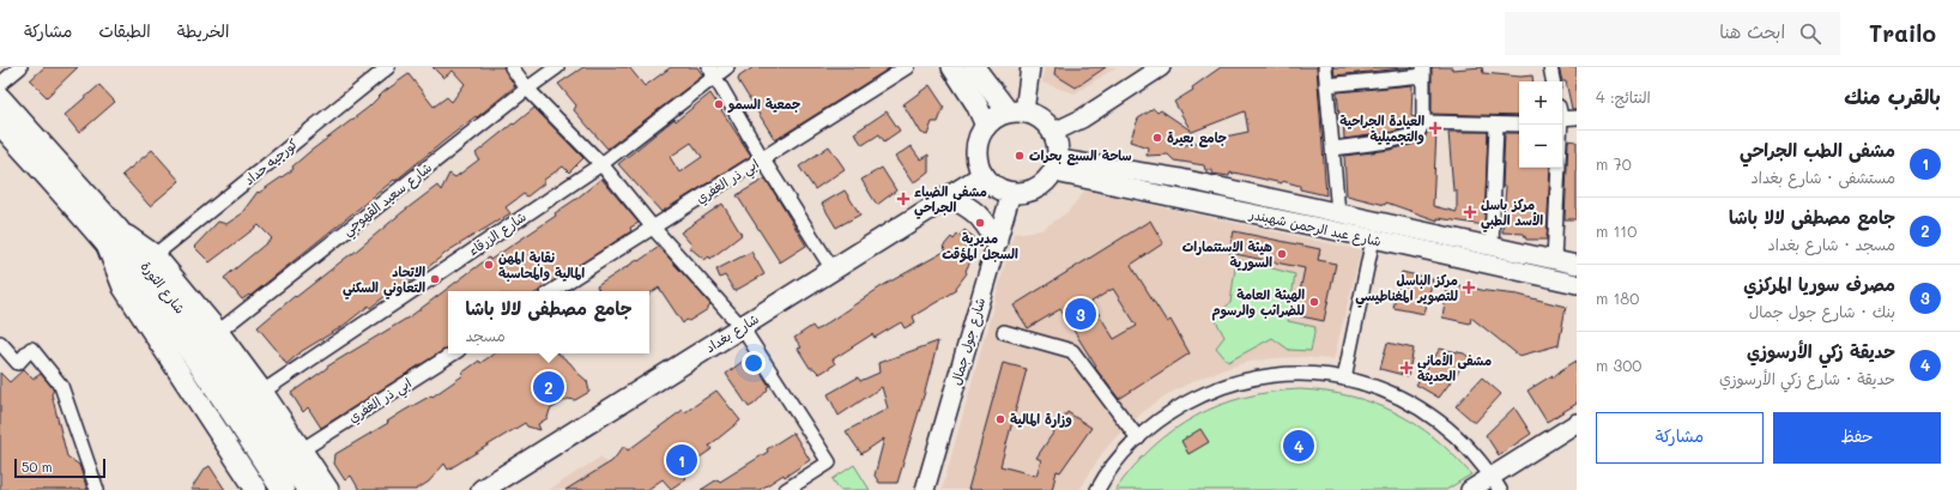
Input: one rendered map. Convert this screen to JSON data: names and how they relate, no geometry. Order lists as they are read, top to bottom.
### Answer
{
  "streets": {
    "highway": ["شارع الثورة"],
    "main road": ["شارع عبد الرحمن شهبندر", "شارع بغداد", "شارع جول جمال"],
    "street": [
      "كورجيه حداد",
      "ابي ذر الغفري",
      "شارع سعيد القهوجي",
      "شارع الزرقاء"
    ]
  },
  "crossings": [
    ["شارع عبد الرحمن شهبندر", "شارع بغداد"],
    ["شارع عبد الرحمن شهبندر", "شارع جول جمال"],
    ["شارع بغداد", "شارع جول جمال"]
  ],
  "places": {
    "other": [
      "جمعية السمو",
      "جامع بعيرة",
      "ساحة السبع بحرات",
      "مديرية السجل المؤقت",
      "هيئة الاستثمارات السورية",
      "نقابة المهن المالية والمحاسبة",
      "الاتحاد التعاوني السكني",
      "الهيئة العامة للضرائب والرسوم",
      "وزارة المالية"
    ],
    "health": [
      "العيادة الجراحية والتجميلية",
      "مشفى الضياء الجراحي",
      "مركز باسل الأسد الطبي",
      "مركز الباسل للتصوير المغناطيسي",
      "مشفى الأماني الحديثة"
    ]
  },
  "scale_bar": "50 m",
  "page": {
    "header": "Trailo",
    "search": "ابحث هنا",
    "nav": ["الخريطة", "الطبقات", "مشاركة"],
    "heading": ["بالقرب منك", "النتائج: 4"],
    "map_buttons": ["+", "−"],
    "list": [
      {
        "mark": "1",
        "name": "مشفى الطب الجراحي",
        "note": "مستشفى · شارع بغداد",
        "value": "70 m"
      },
      {
        "mark": "2",
        "name": "جامع مصطفى لالا باشا",
        "note": "مسجد · شارع بغداد",
        "value": "110 m"
      },
      {
        "mark": "3",
        "name": "مصرف سوريا المركزي",
        "note": "بنك · شارع جول جمال",
        "value": "180 m"
      },
      {
        "mark": "4",
        "name": "حديقة زكي الأرسوزي",
        "note": "حديقة · شارع زكي الأرسوزي",
        "value": "300 m"
      }
    ],
    "popup": ["جامع مصطفى لالا باشا", "مسجد"],
    "pins": [
      "3",
      "2",
      "4",
      "1"
    ],
    "buttons": ["حفظ", "مشاركة"],
    "scale": "50 m"
  }
}
